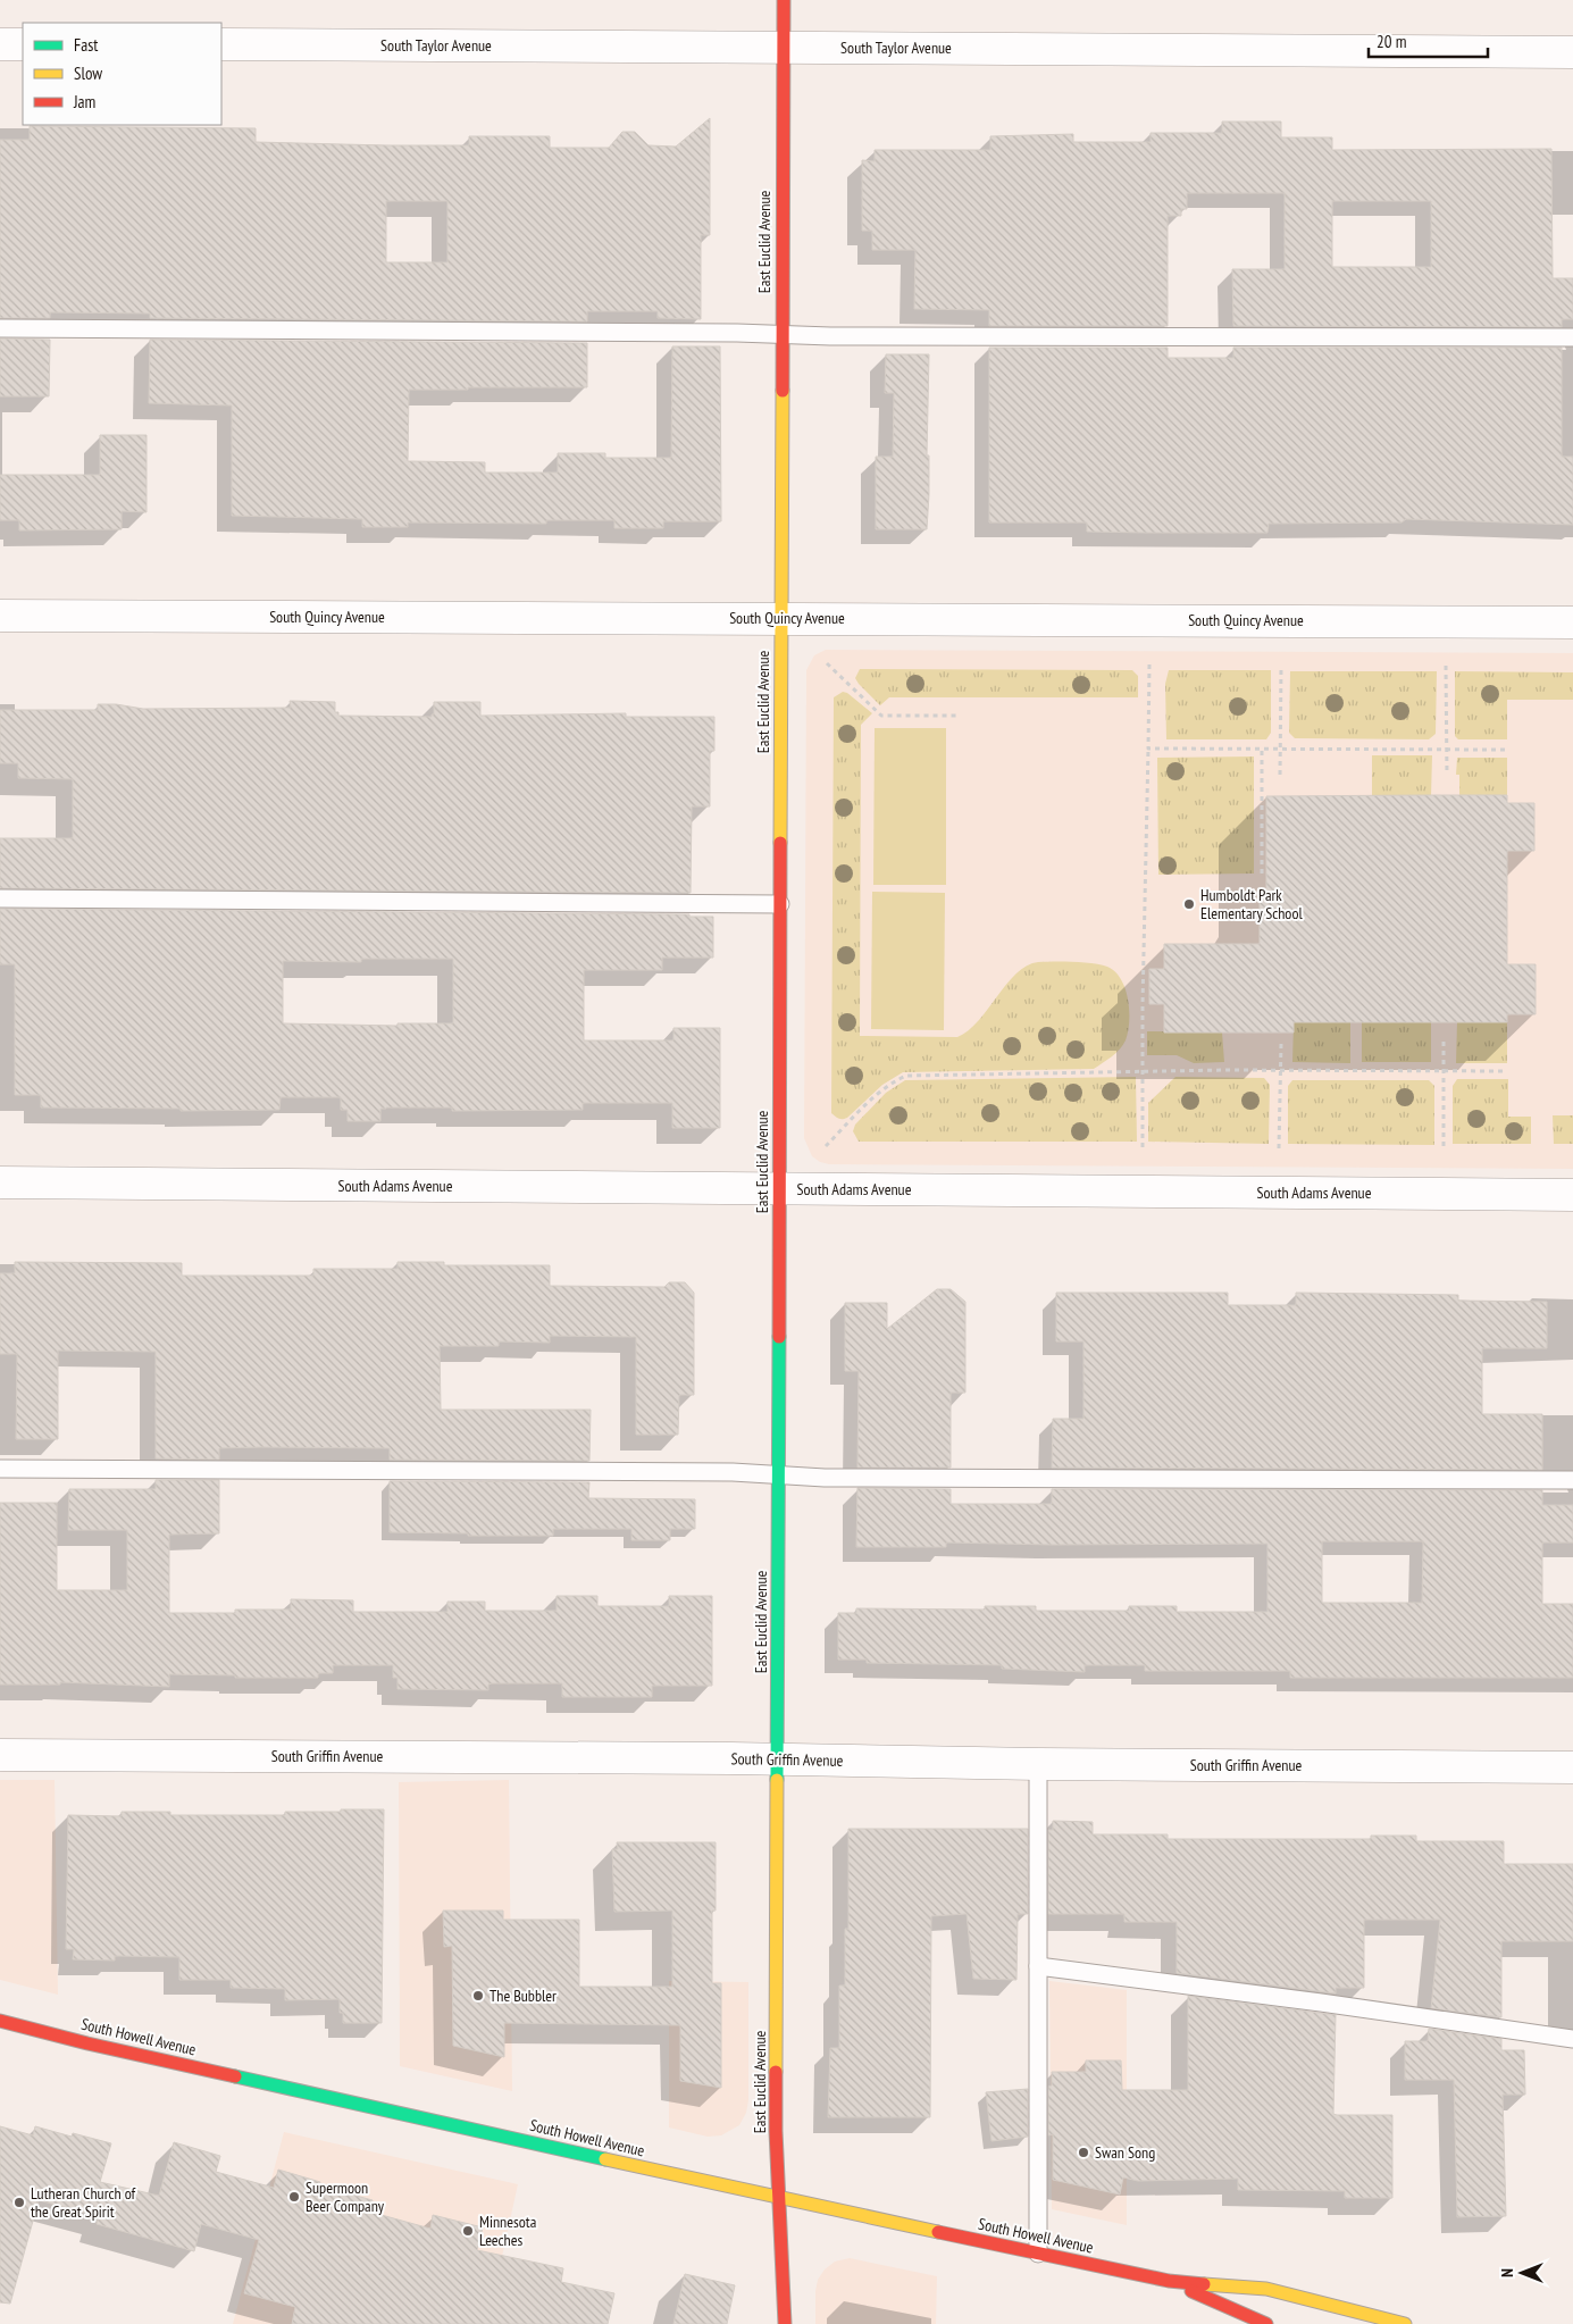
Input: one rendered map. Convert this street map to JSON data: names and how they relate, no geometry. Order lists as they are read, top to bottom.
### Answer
{
  "streets": {
    "street": [
      "South Taylor Avenue",
      "East Euclid Avenue",
      "South Quincy Avenue",
      "South Adams Avenue",
      "South Griffin Avenue",
      "South Howell Avenue"
    ]
  },
  "crossings": [
    ["South Taylor Avenue", "East Euclid Avenue"],
    ["East Euclid Avenue", "South Quincy Avenue"],
    ["East Euclid Avenue", "South Adams Avenue"],
    ["East Euclid Avenue", "South Griffin Avenue"],
    ["East Euclid Avenue", "South Howell Avenue"]
  ],
  "places": [
    "Humboldt Park Elementary School",
    "The Bubbler",
    "Swan Song",
    "Supermoon Beer Company",
    "Lutheran Church of the Great Spirit",
    "Minnesota Leeches"
  ],
  "legend": ["Fast", "Slow", "Jam"],
  "scale_bar": "20 m",
  "north": "left"
}
